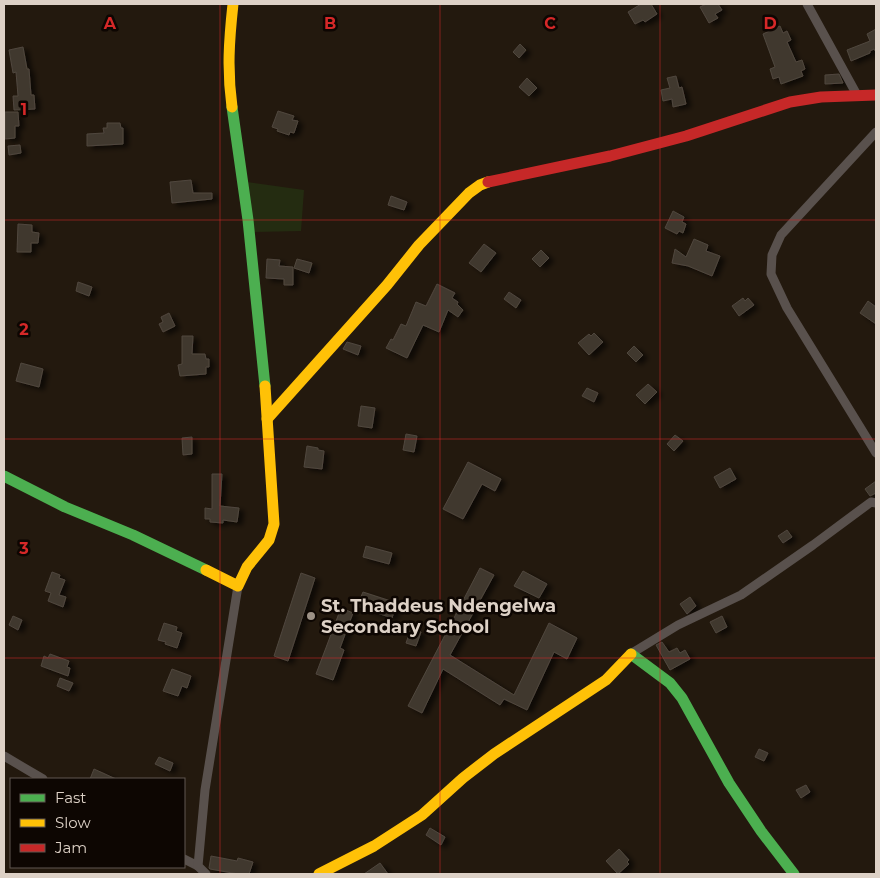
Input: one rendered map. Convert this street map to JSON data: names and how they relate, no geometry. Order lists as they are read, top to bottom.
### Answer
{
  "places": ["St. Thaddeus Ndengelwa Secondary School"],
  "legend": ["Fast", "Slow", "Jam"],
  "grid": {
    "columns": [
      "A",
      "B",
      "C",
      "D"
    ],
    "rows": ["1", "2", "3"]
  }
}
